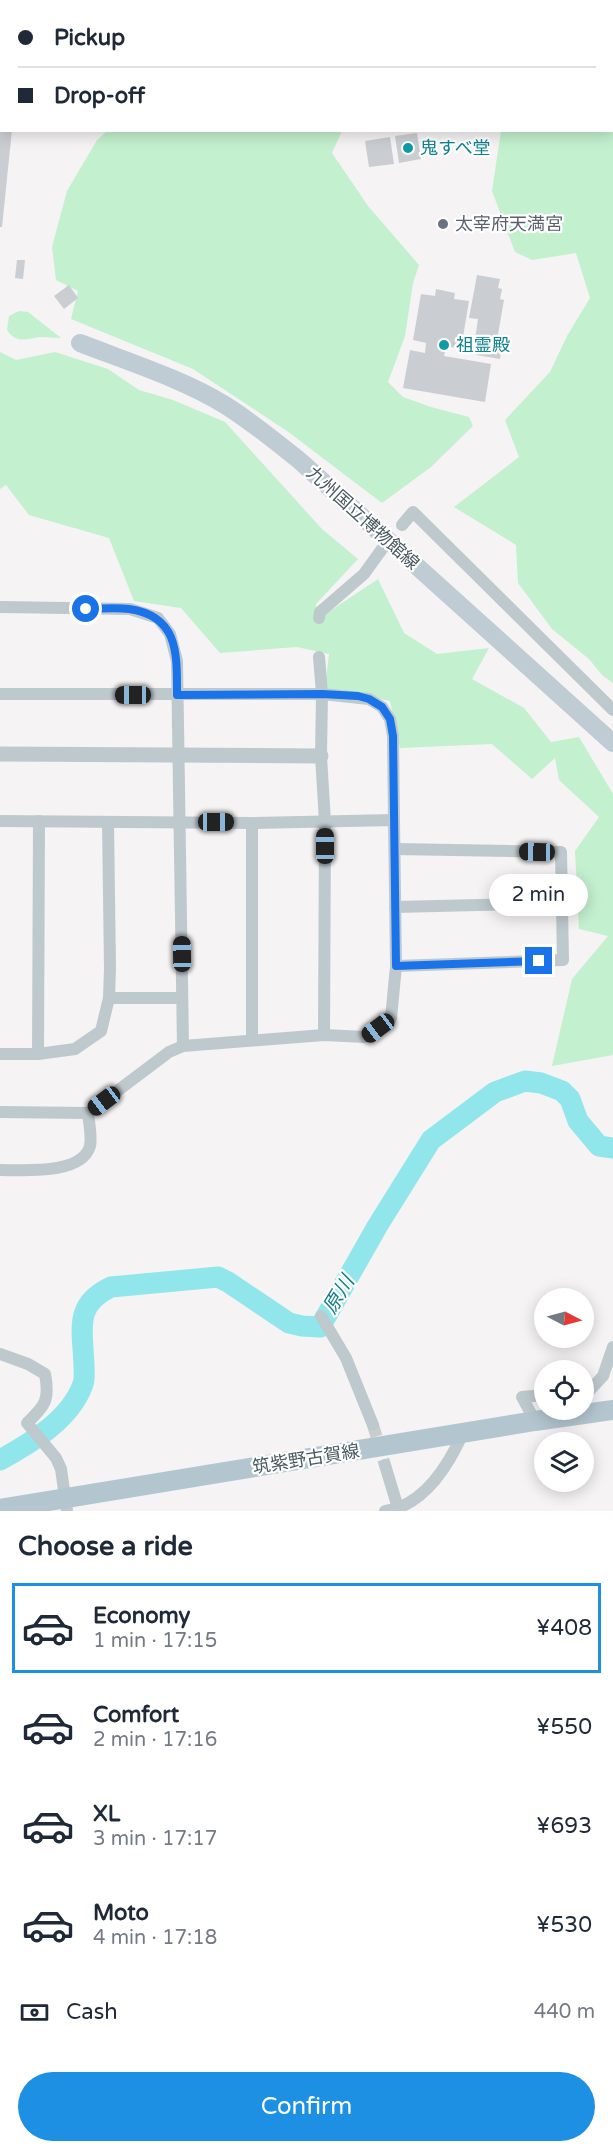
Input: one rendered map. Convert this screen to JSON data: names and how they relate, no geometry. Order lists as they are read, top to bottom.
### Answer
{
  "streets": {
    "main road": ["九州国立博物館線", "筑紫野古賀線"]
  },
  "water": ["原川"],
  "places": ["鬼すべ堂", "太宰府天満宮", "祖霊殿"],
  "north": "right",
  "page": {
    "banner": ["Pickup", "Drop-off"],
    "bubble": "2 min",
    "heading": "Choose a ride",
    "list": [
      {
        "name": "Economy",
        "note": "1 min · 17:15",
        "value": "¥408"
      },
      {
        "name": "Comfort",
        "note": "2 min · 17:16",
        "value": "¥550"
      },
      {
        "name": "XL",
        "note": "3 min · 17:17",
        "value": "¥693"
      },
      {
        "name": "Moto",
        "note": "4 min · 17:18",
        "value": "¥530"
      }
    ],
    "pay": ["Cash", "440 m"],
    "buttons": "Confirm"
  }
}
